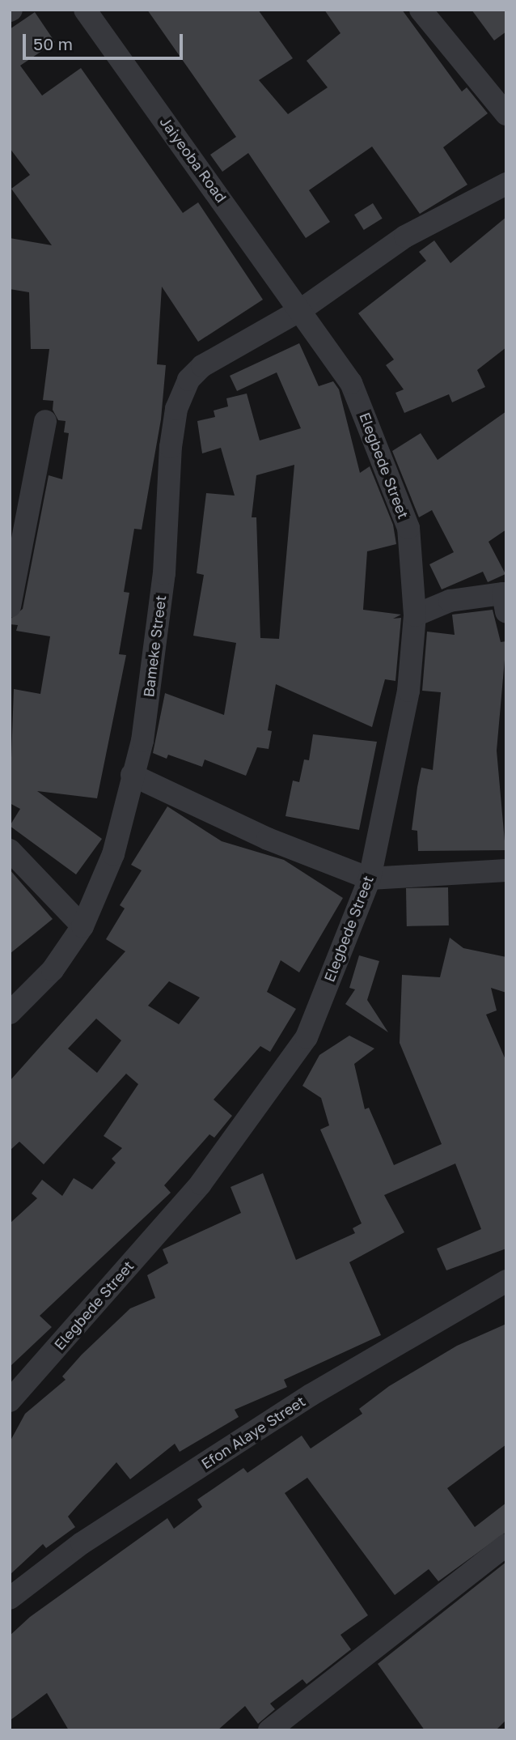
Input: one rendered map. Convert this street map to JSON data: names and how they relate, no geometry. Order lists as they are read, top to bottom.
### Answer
{
  "streets": {
    "street": [
      "Jaiyeoba Road",
      "Elegbede Street",
      "Bameke Street",
      "Efon Alaye Street"
    ]
  },
  "crossings": [
    ["Jaiyeoba Road", "Elegbede Street"],
    ["Jaiyeoba Road", "Bameke Street"],
    ["Elegbede Street", "Bameke Street"]
  ],
  "scale_bar": "50 m"
}
